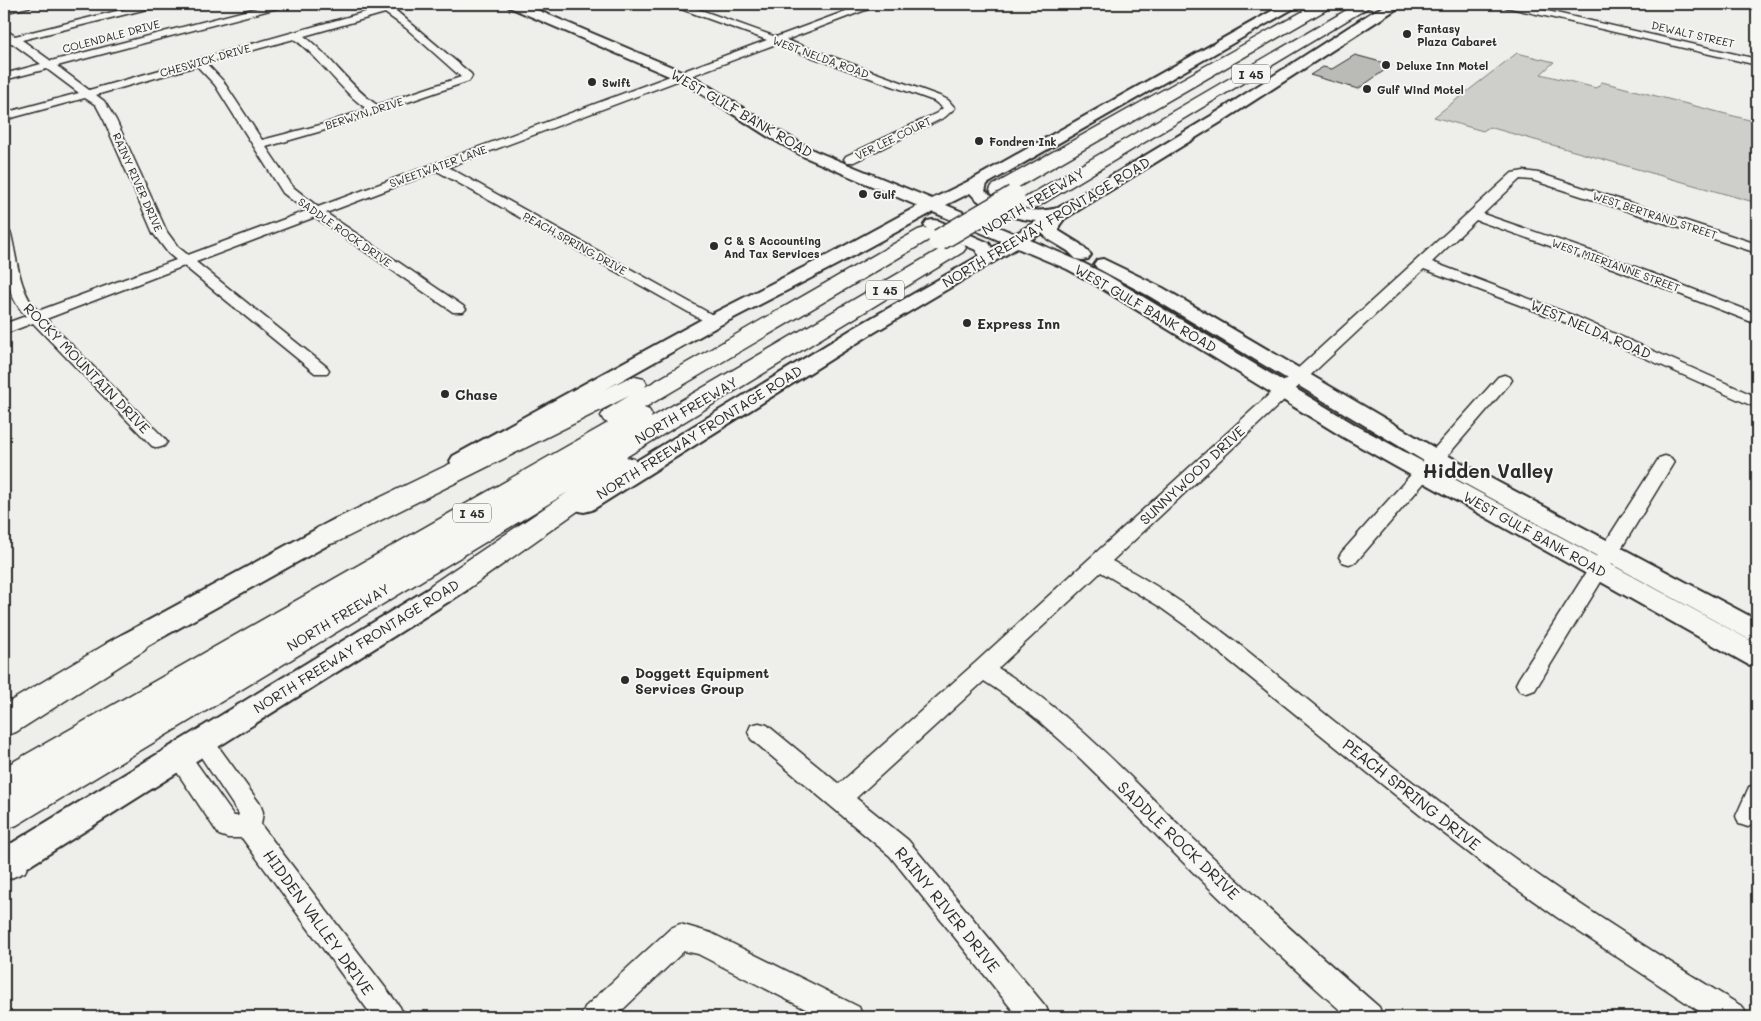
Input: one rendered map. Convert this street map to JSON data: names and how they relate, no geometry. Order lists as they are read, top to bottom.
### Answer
{
  "streets": {
    "highway": ["I 45", "NORTH FREEWAY"],
    "main road": ["WEST GULF BANK ROAD", "NORTH FREEWAY FRONTAGE ROAD"],
    "street": [
      "DEWALT STREET",
      "COLENDALE DRIVE",
      "WEST NELDA ROAD",
      "CHESWICK DRIVE",
      "BERWYN DRIVE",
      "VER LEE COURT",
      "SWEETWATER LANE",
      "RAINY RIVER DRIVE",
      "WEST BERTRAND STREET",
      "SADDLE ROCK DRIVE",
      "PEACH SPRING DRIVE",
      "WEST MIERIANNE STREET",
      "ROCKY MOUNTAIN DRIVE",
      "SUNNYWOOD DRIVE",
      "HIDDEN VALLEY DRIVE"
    ]
  },
  "crossings": [
    ["COLENDALE DRIVE", "RAINY RIVER DRIVE"],
    ["WEST NELDA ROAD", "VER LEE COURT"],
    ["WEST NELDA ROAD", "SWEETWATER LANE"],
    ["WEST NELDA ROAD", "SUNNYWOOD DRIVE"],
    ["CHESWICK DRIVE", "RAINY RIVER DRIVE"],
    ["CHESWICK DRIVE", "SADDLE ROCK DRIVE"],
    ["BERWYN DRIVE", "SADDLE ROCK DRIVE"],
    ["WEST GULF BANK ROAD", "VER LEE COURT"],
    ["WEST GULF BANK ROAD", "SWEETWATER LANE"],
    ["WEST GULF BANK ROAD", "NORTH FREEWAY FRONTAGE ROAD"],
    ["WEST GULF BANK ROAD", "SUNNYWOOD DRIVE"],
    ["SWEETWATER LANE", "RAINY RIVER DRIVE"],
    ["SWEETWATER LANE", "SADDLE ROCK DRIVE"],
    ["SWEETWATER LANE", "PEACH SPRING DRIVE"],
    ["SWEETWATER LANE", "ROCKY MOUNTAIN DRIVE"],
    ["RAINY RIVER DRIVE", "SUNNYWOOD DRIVE"],
    ["WEST BERTRAND STREET", "SUNNYWOOD DRIVE"],
    ["NORTH FREEWAY FRONTAGE ROAD", "HIDDEN VALLEY DRIVE"],
    ["SADDLE ROCK DRIVE", "SUNNYWOOD DRIVE"],
    ["PEACH SPRING DRIVE", "SUNNYWOOD DRIVE"],
    ["WEST MIERIANNE STREET", "SUNNYWOOD DRIVE"]
  ],
  "districts": ["Hidden Valley"],
  "places": [
    "Fantasy Plaza Cabaret",
    "Deluxe Inn Motel",
    "Swift",
    "Gulf Wind Motel",
    "Fondren Ink",
    "Gulf",
    "C & S Accounting And Tax Services",
    "Express Inn",
    "Chase",
    "Doggett Equipment Services Group"
  ]
}
